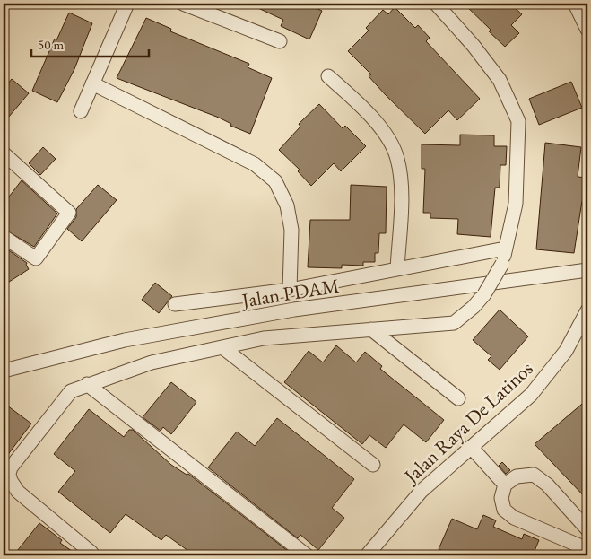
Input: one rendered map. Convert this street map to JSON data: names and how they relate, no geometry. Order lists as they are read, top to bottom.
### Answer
{
  "streets": {
    "street": ["Jalan PDAM", "Jalan Raya De Latinos"]
  },
  "scale_bar": "50 m"
}
